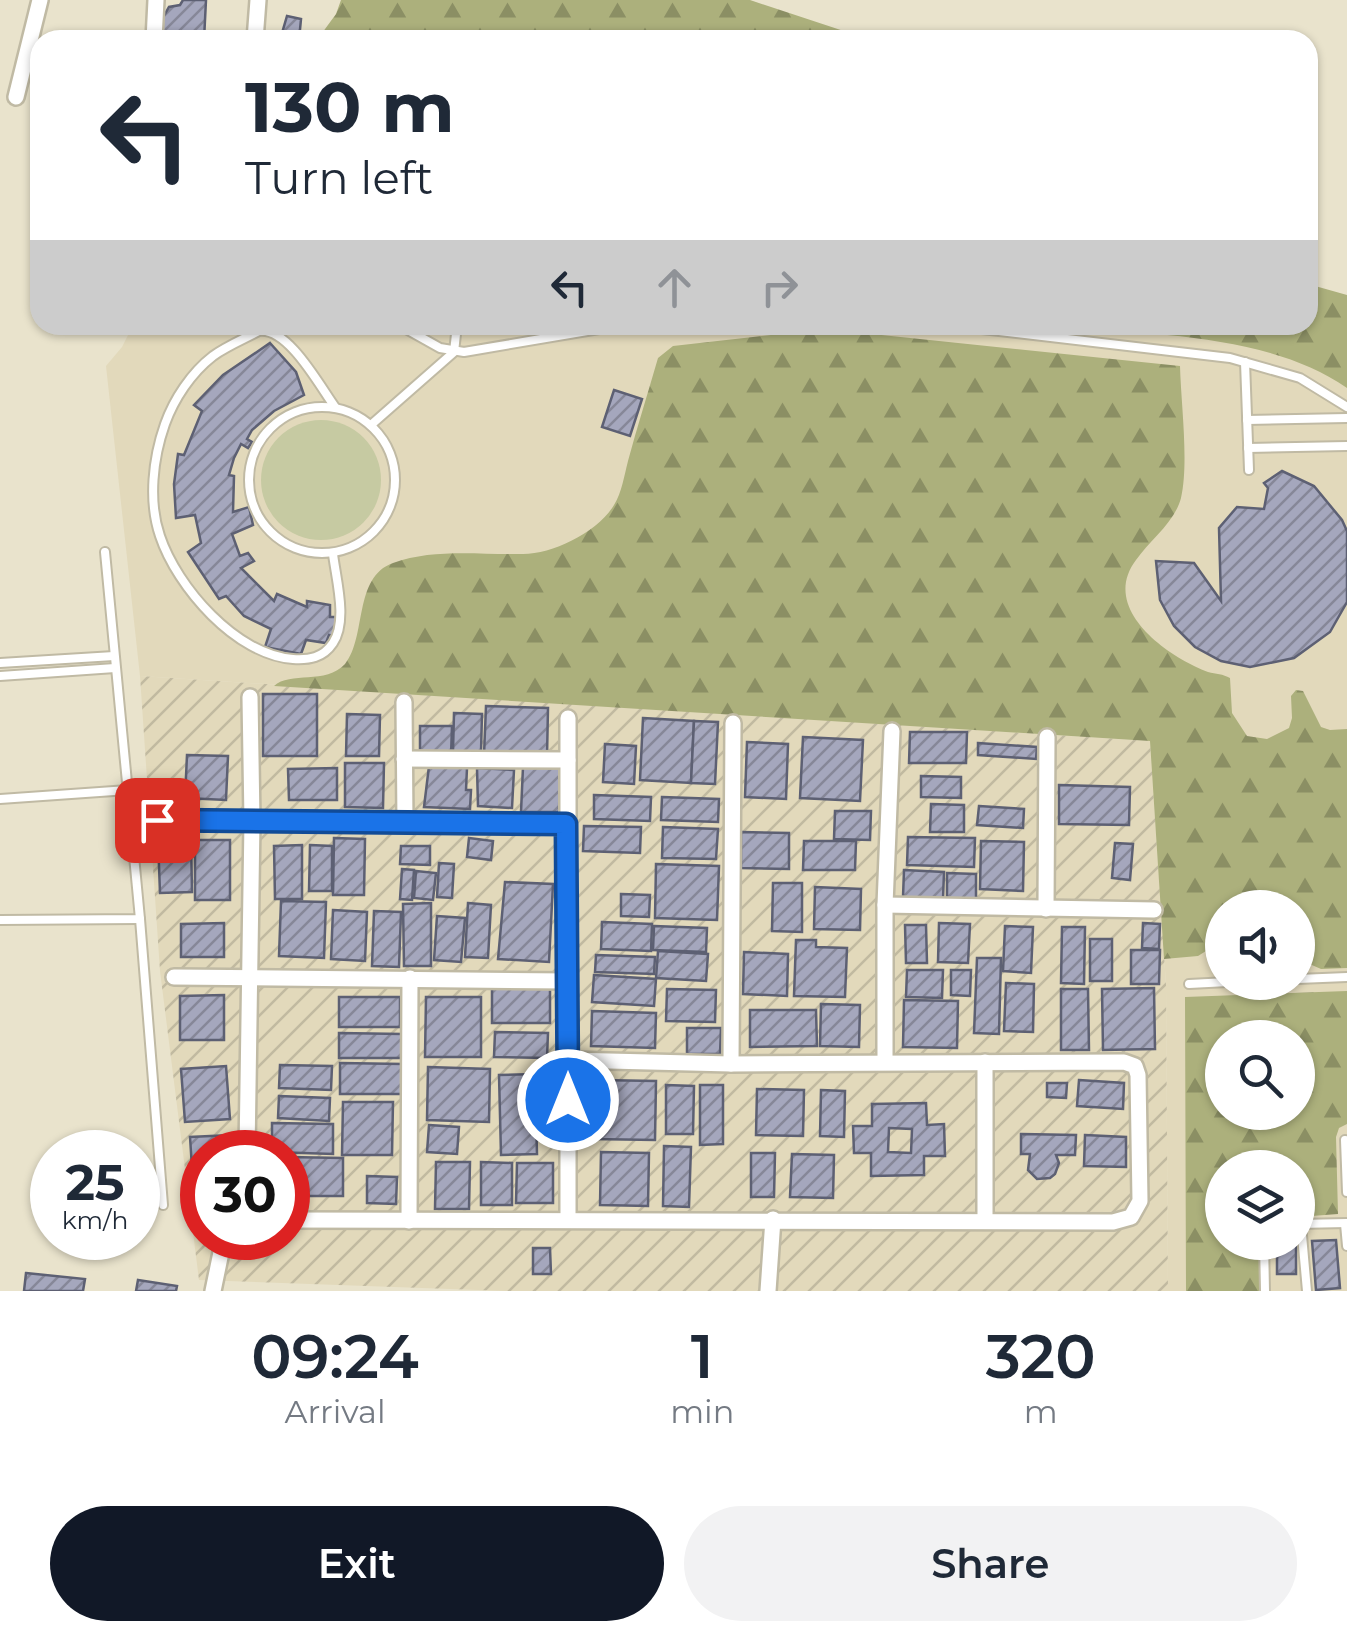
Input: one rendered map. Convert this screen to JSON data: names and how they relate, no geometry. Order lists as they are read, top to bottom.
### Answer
{
  "page": {
    "turn": ["130 m", "Turn left"],
    "speed": "25 km/h",
    "limit": "30",
    "eta": [
      "09:24",
      "Arrival",
      "1",
      "min",
      "320",
      "m"
    ],
    "buttons": ["Exit", "Share"]
  }
}
